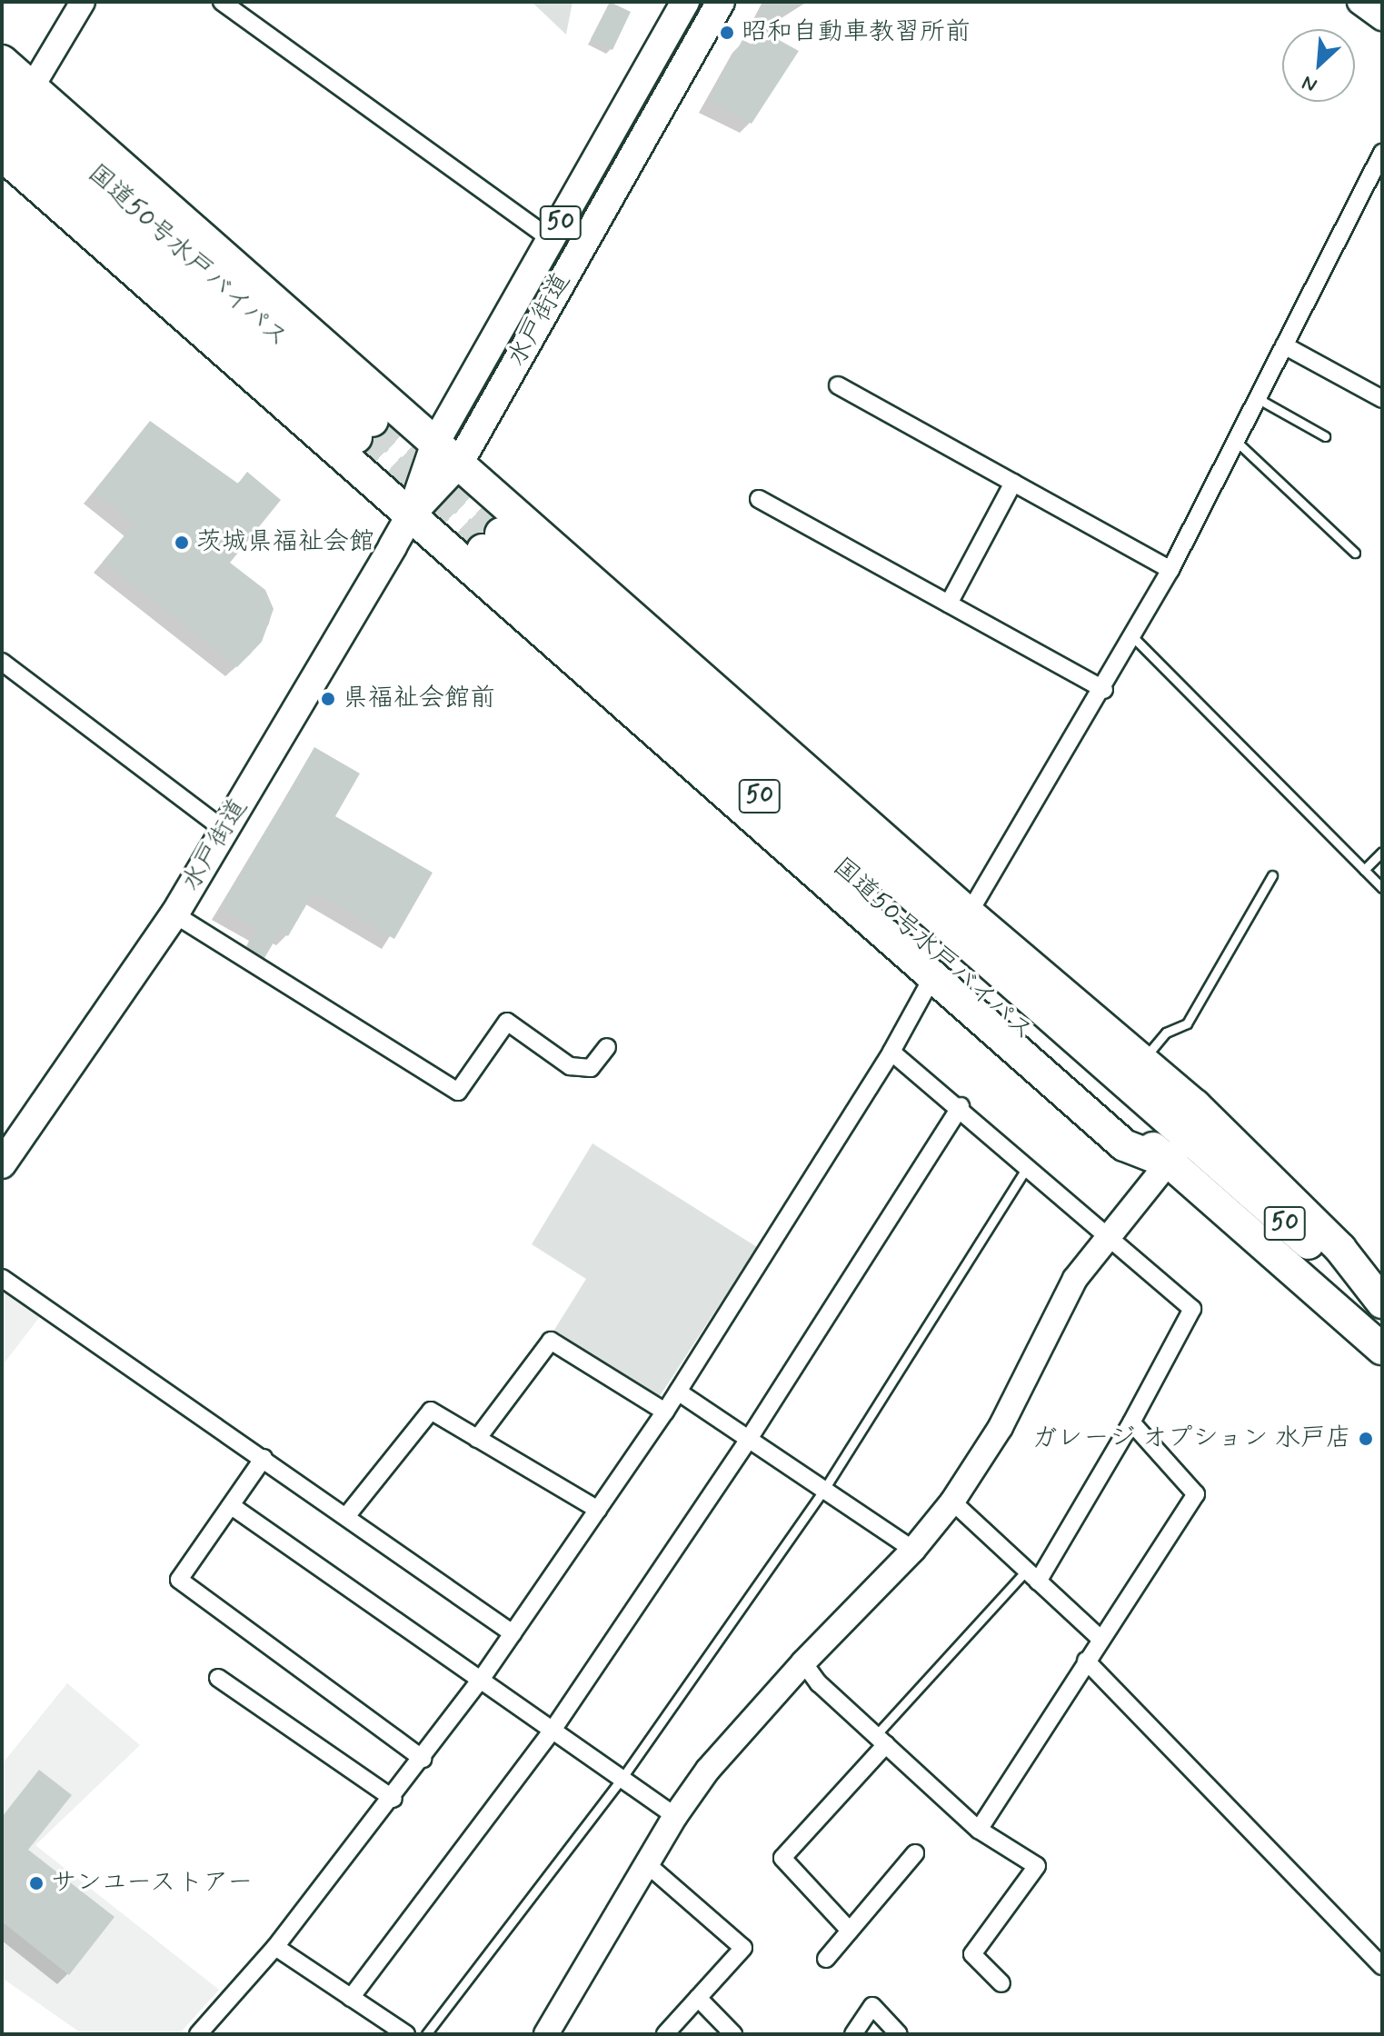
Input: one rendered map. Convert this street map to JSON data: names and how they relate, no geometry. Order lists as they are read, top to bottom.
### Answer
{
  "streets": {
    "highway": ["50", "国道50号水戸バイパス"],
    "main road": ["水戸街道"]
  },
  "places": [
    "昭和自動車教習所前",
    "茨城県福祉会館",
    "県福祉会館前",
    "ガレージ オプション 水戸店",
    "サンユーストアー"
  ],
  "north": "bottom left"
}
